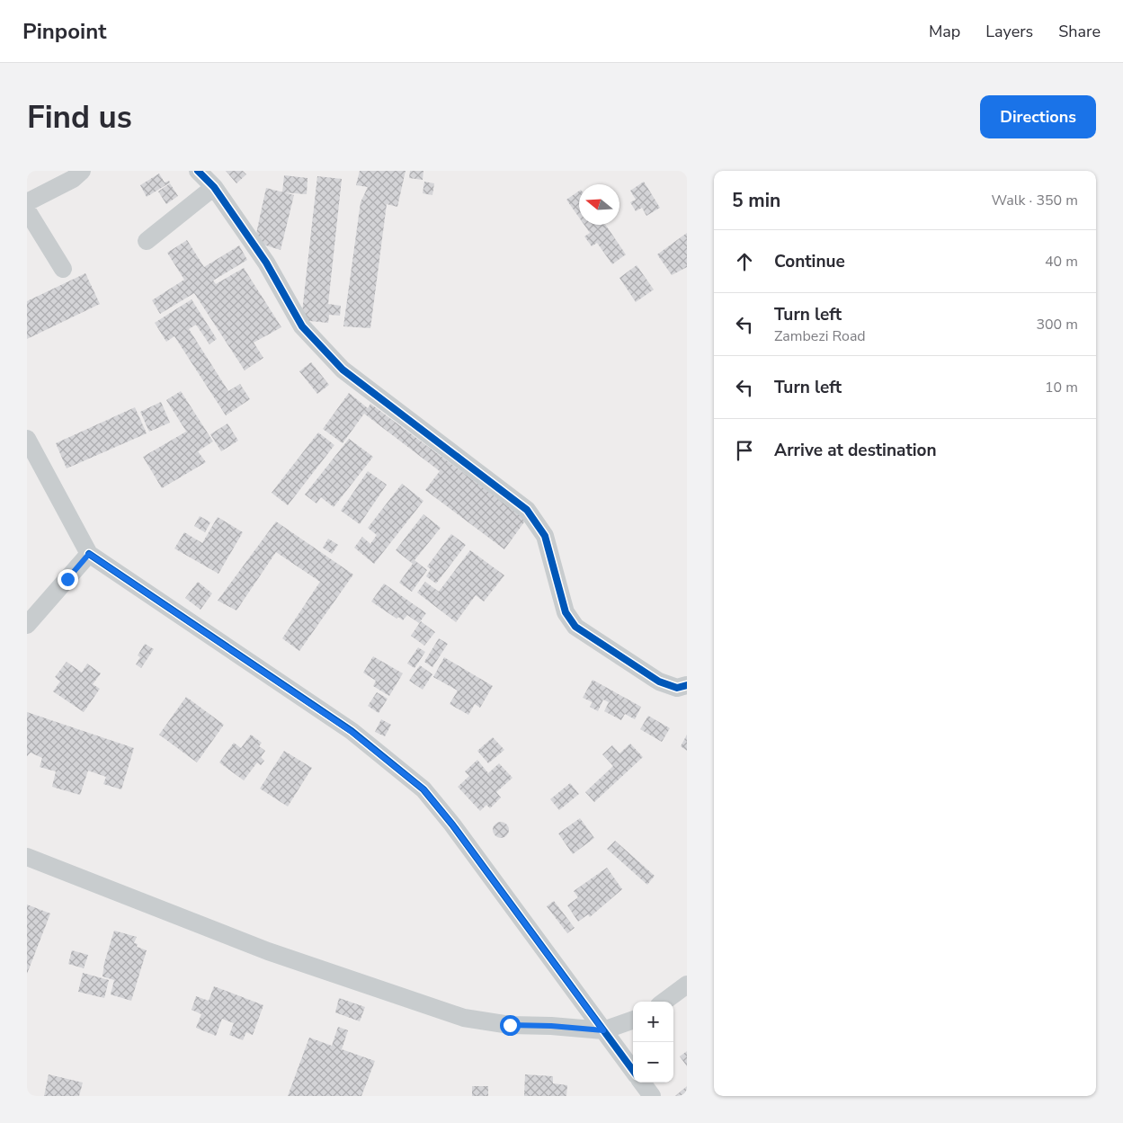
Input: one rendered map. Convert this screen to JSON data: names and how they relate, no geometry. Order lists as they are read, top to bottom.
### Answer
{
  "north": "left",
  "page": {
    "header": "Pinpoint",
    "nav": ["Map", "Layers", "Share"],
    "buttons": "Directions",
    "title": "Find us",
    "heading": ["5 min", "Walk · 350 m"],
    "list": [
      ["Continue", "40 m"],
      ["Turn left", "Zambezi Road", "300 m"],
      ["Turn left", "10 m"],
      "Arrive at destination"
    ],
    "map_buttons": ["+", "−"]
  }
}
